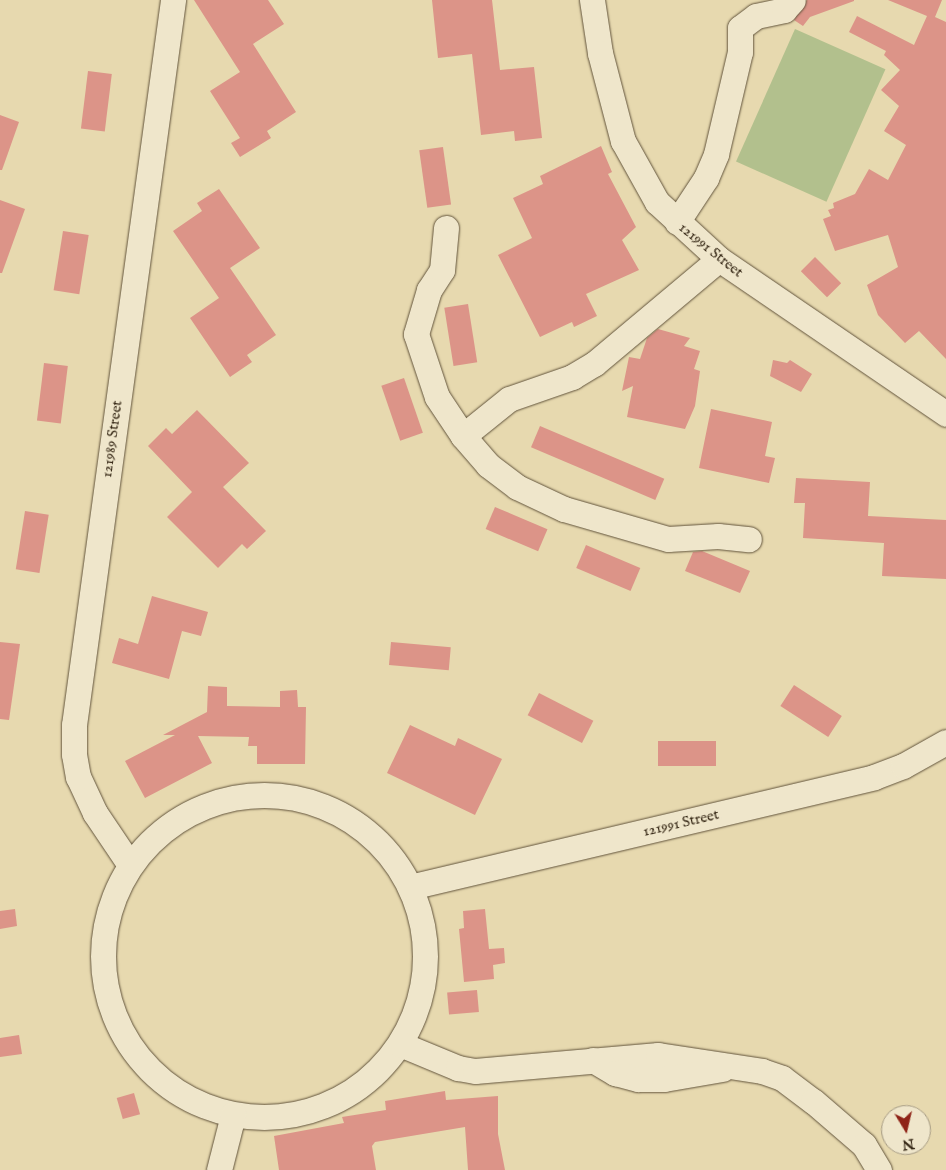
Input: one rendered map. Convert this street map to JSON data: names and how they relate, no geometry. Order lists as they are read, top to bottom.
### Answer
{
  "streets": {
    "street": ["121991 Street", "121989 Street"]
  },
  "north": "bottom"
}
